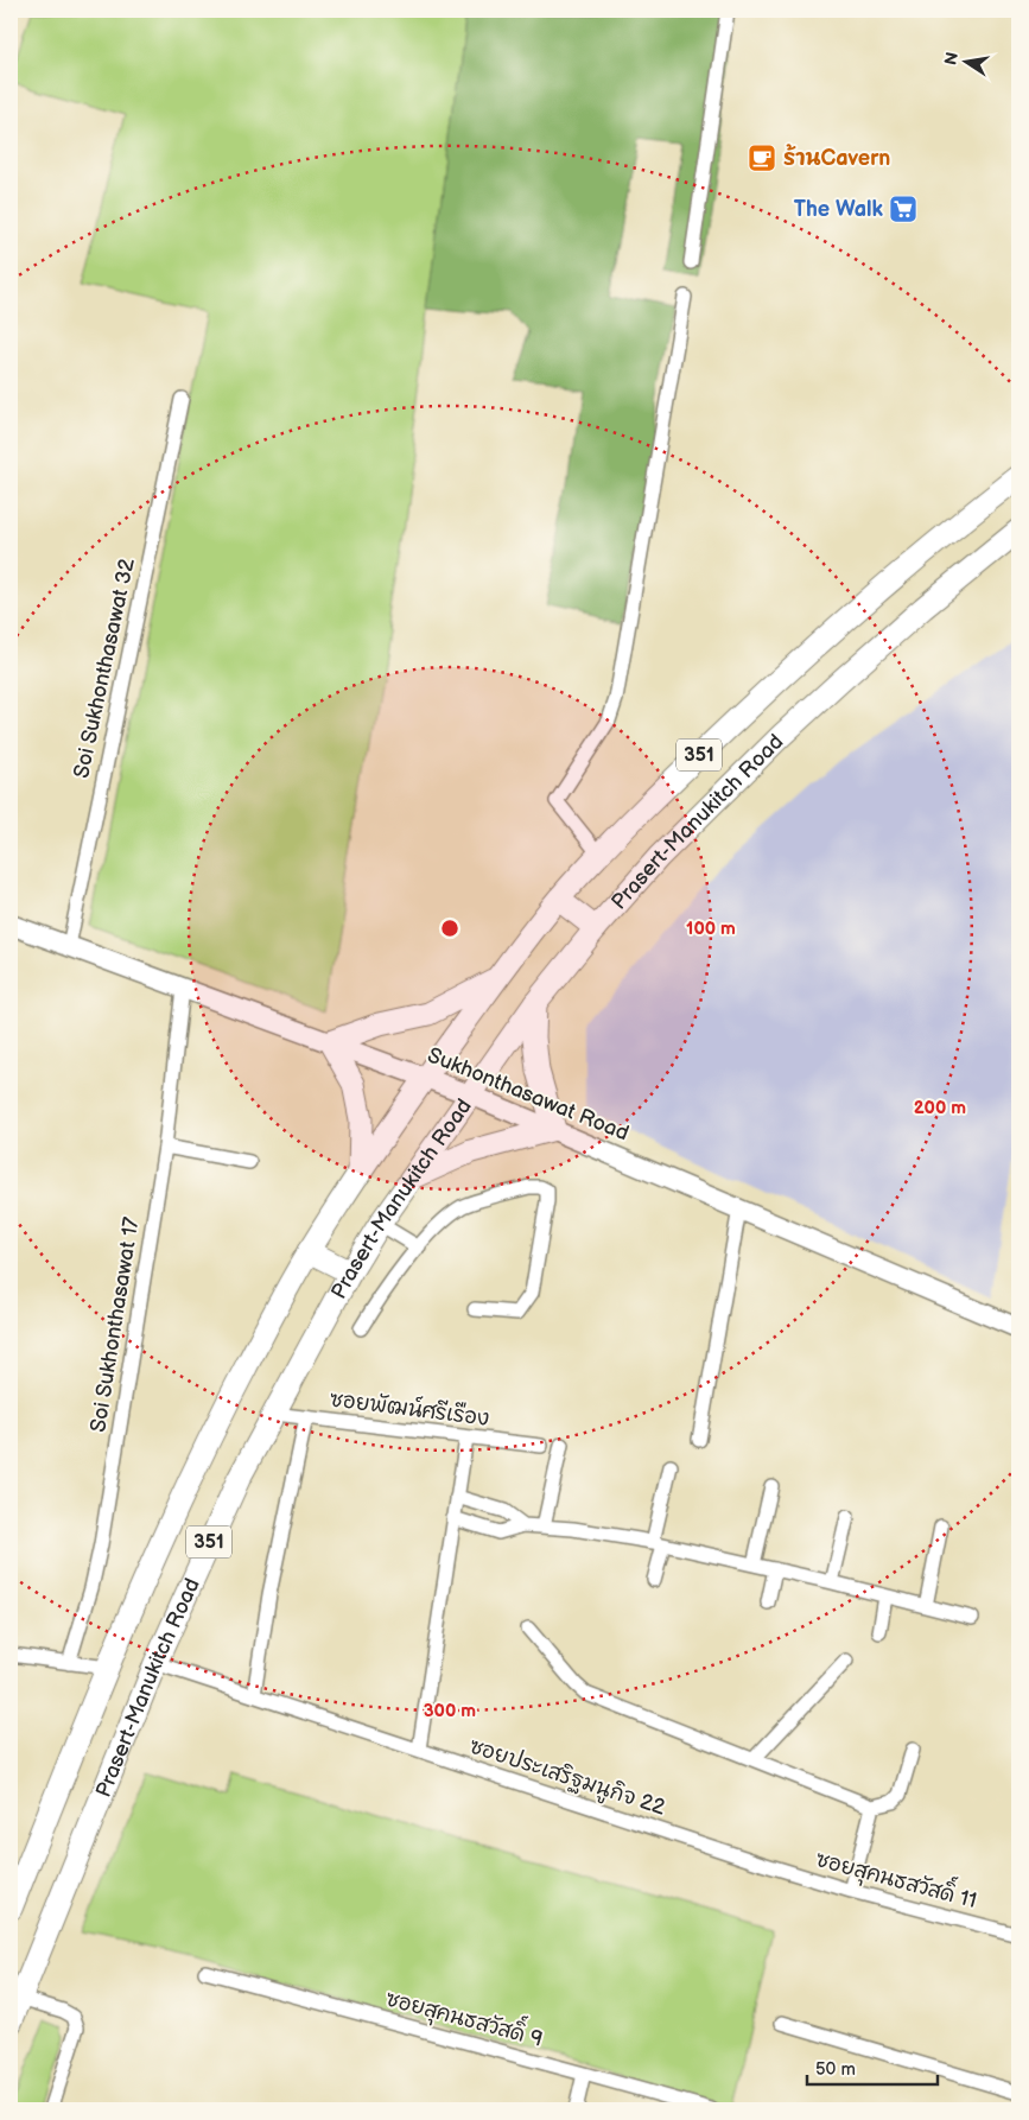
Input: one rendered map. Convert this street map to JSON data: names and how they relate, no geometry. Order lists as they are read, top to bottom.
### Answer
{
  "streets": {
    "main road": ["351", "Prasert-Manukitch Road", "Sukhonthasawat Road"],
    "street": [
      "Soi Sukhonthasawat 32",
      "Soi Sukhonthasawat 17",
      "ซอยพัฒน์ศรีเรือง",
      "ซอยประเสริฐมนูกิจ 22",
      "ซอยสุคนธสวัสดิ์ 11",
      "ซอยสุคนธสวัสดิ์ 9"
    ]
  },
  "crossings": [
    ["Soi Sukhonthasawat 32", "Sukhonthasawat Road"],
    ["Prasert-Manukitch Road", "Sukhonthasawat Road"],
    ["Prasert-Manukitch Road", "ซอยพัฒน์ศรีเรือง"],
    ["Prasert-Manukitch Road", "ซอยประเสริฐมนูกิจ 22"],
    ["Sukhonthasawat Road", "Soi Sukhonthasawat 17"],
    ["ซอยประเสริฐมนูกิจ 22", "ซอยสุคนธสวัสดิ์ 11"]
  ],
  "places": {
    "cafe": ["ร้านCavern"],
    "supermarket": ["The Walk"]
  },
  "scale_bar": "50 m",
  "north": "left",
  "rings": ["100 m", "200 m", "300 m"]
}
